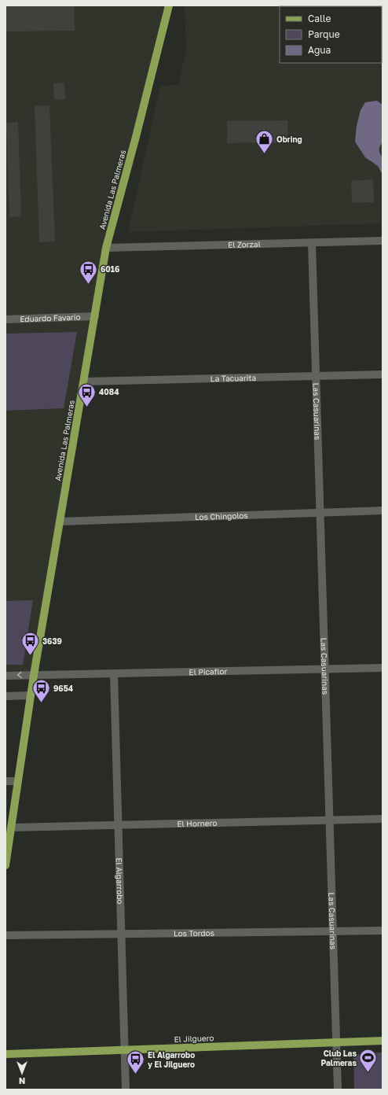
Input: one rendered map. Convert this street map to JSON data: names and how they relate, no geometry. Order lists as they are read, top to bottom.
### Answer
{
  "streets": {
    "main road": ["Avenida Las Palmeras", "El Jilguero"],
    "street": [
      "El Zorzal",
      "Eduardo Favario",
      "La Tacuarita",
      "Las Casuarinas",
      "Los Chingolos",
      "El Picaflor",
      "El Hornero",
      "El Algarrobo",
      "Los Tordos"
    ]
  },
  "crossings": [
    ["Avenida Las Palmeras", "El Zorzal"],
    ["Avenida Las Palmeras", "Eduardo Favario"],
    ["Avenida Las Palmeras", "La Tacuarita"],
    ["Avenida Las Palmeras", "Los Chingolos"],
    ["Avenida Las Palmeras", "El Picaflor"],
    ["Avenida Las Palmeras", "El Hornero"],
    ["El Zorzal", "Las Casuarinas"],
    ["La Tacuarita", "Las Casuarinas"],
    ["Las Casuarinas", "Los Chingolos"],
    ["Las Casuarinas", "El Picaflor"],
    ["Las Casuarinas", "El Hornero"],
    ["Las Casuarinas", "Los Tordos"],
    ["Las Casuarinas", "El Jilguero"],
    ["El Picaflor", "El Algarrobo"],
    ["El Hornero", "El Algarrobo"],
    ["El Algarrobo", "Los Tordos"],
    ["El Algarrobo", "El Jilguero"]
  ],
  "places": {
    "shop": ["Obring"],
    "bus stop": [
      "6016",
      "4084",
      "3639",
      "9654",
      "El Algarrobo y El Jilguero"
    ],
    "sports": ["Club Las Palmeras"]
  },
  "legend": ["Calle", "Parque", "Agua"],
  "north": "bottom"
}
